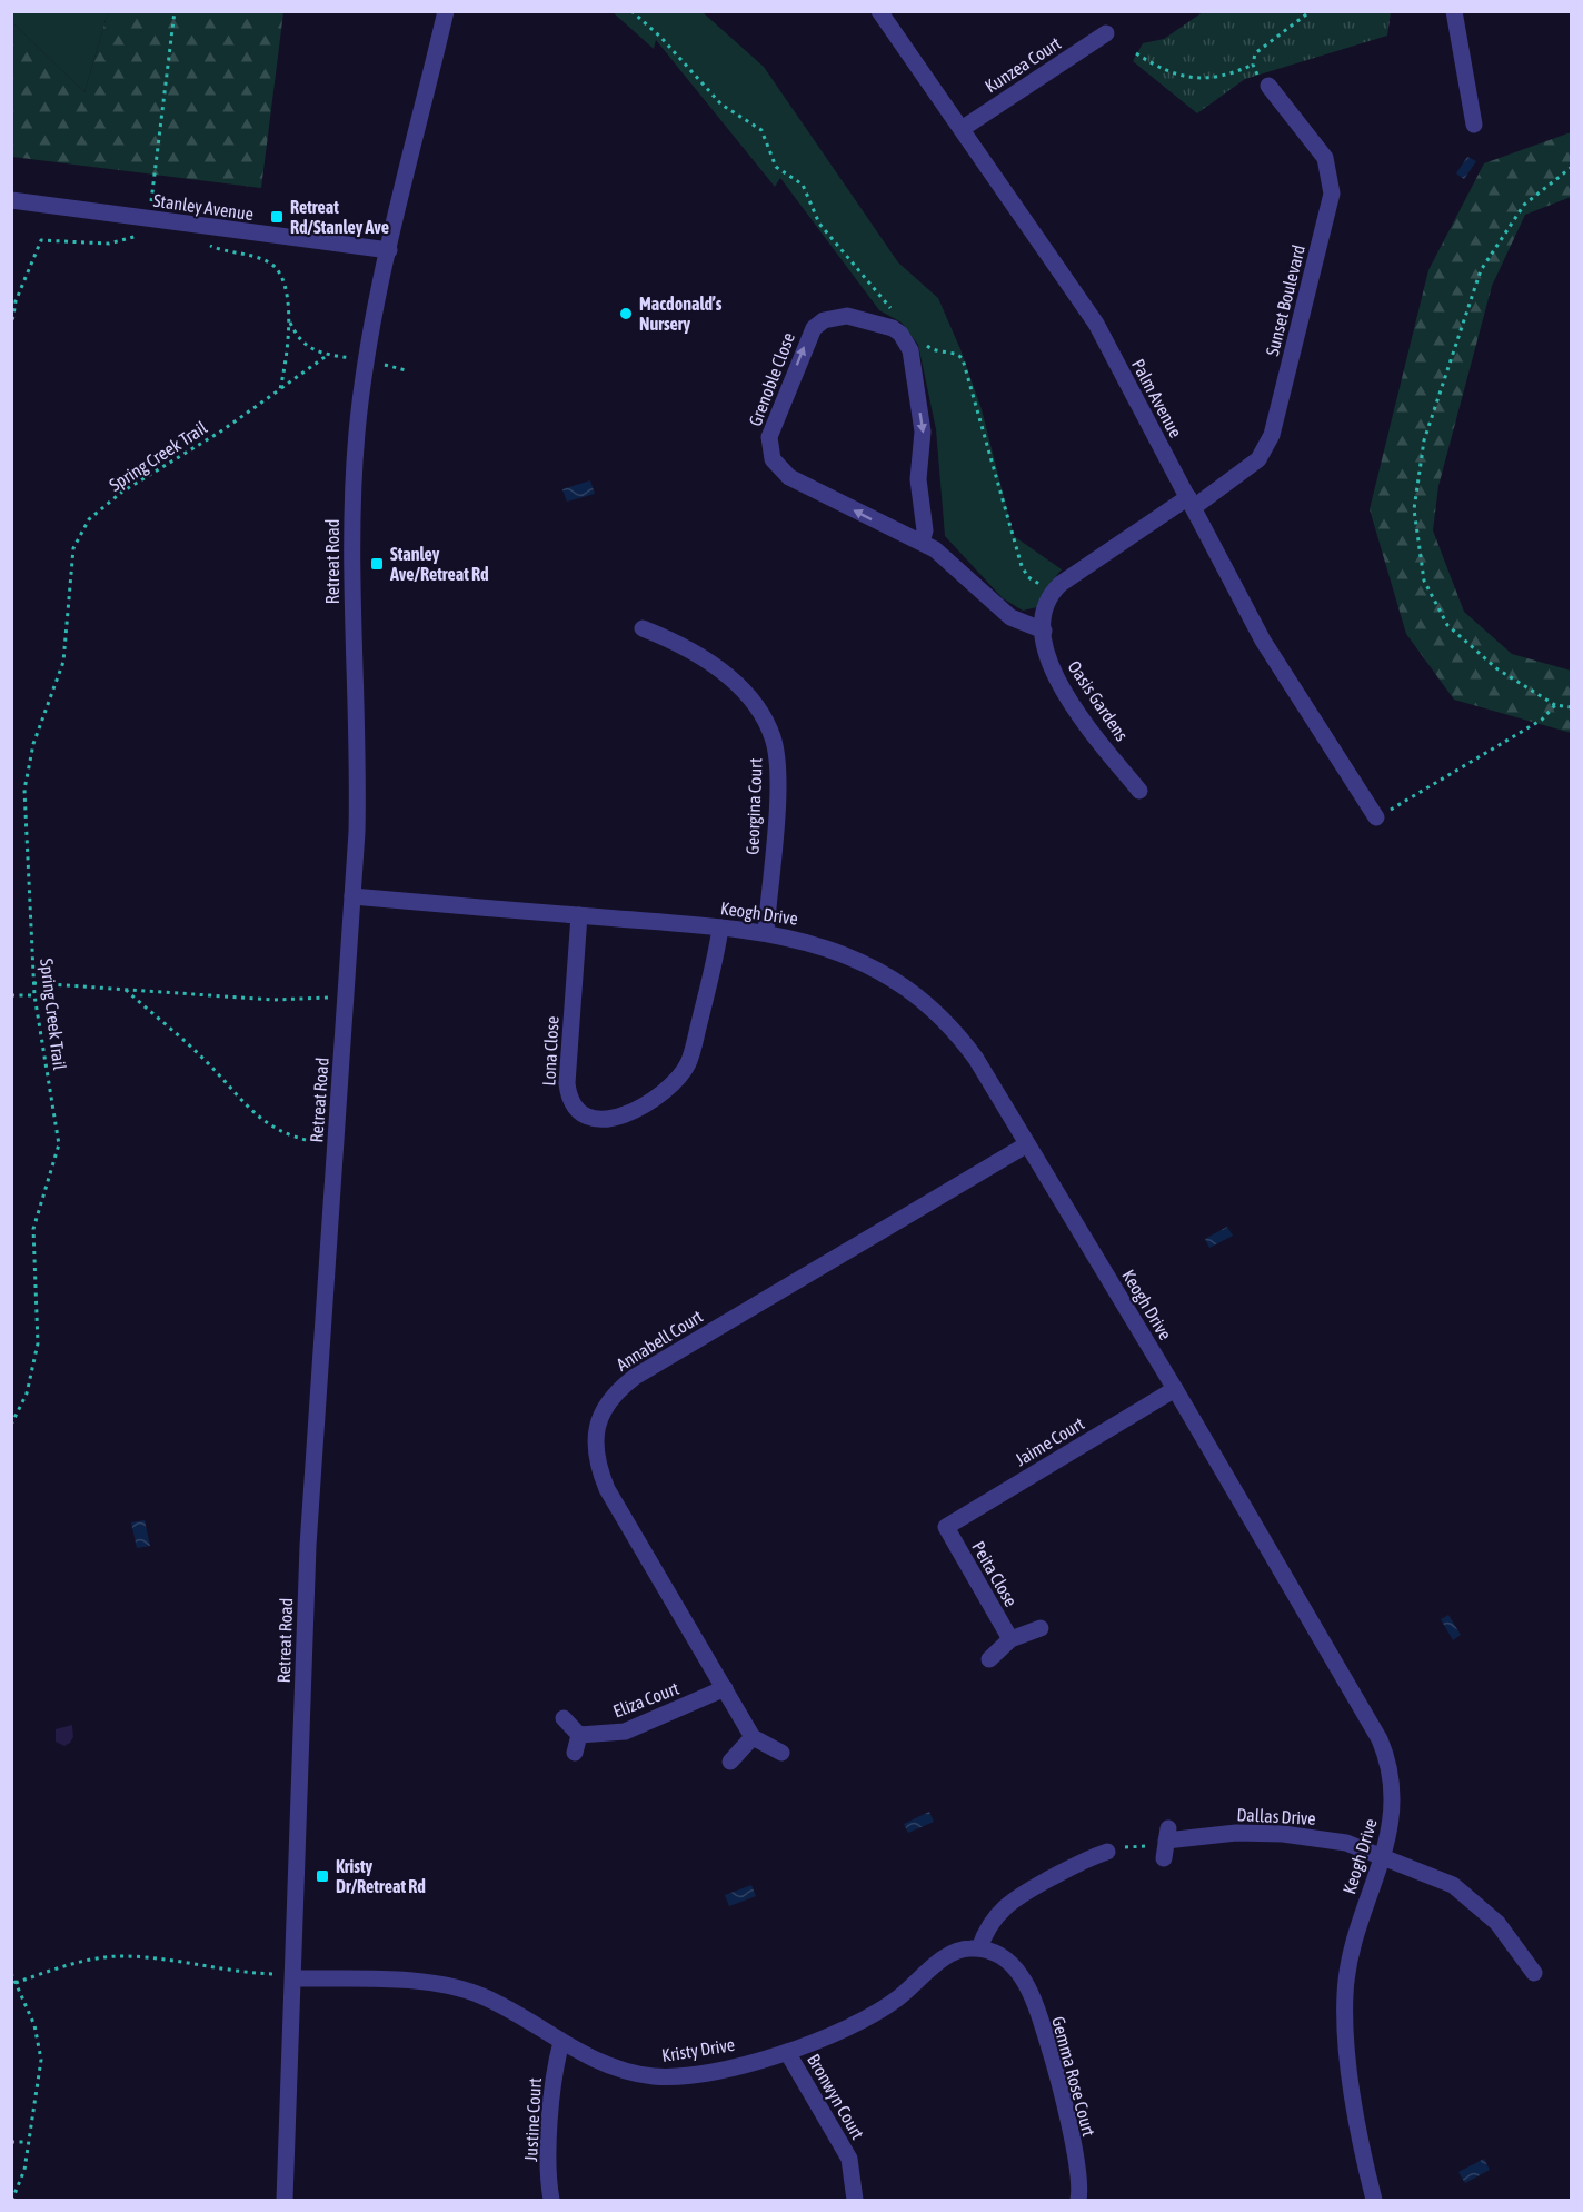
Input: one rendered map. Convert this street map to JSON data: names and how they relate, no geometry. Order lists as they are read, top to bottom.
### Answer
{
  "streets": {
    "street": [
      "Kunzea Court",
      "Stanley Avenue",
      "Sunset Boulevard",
      "Grenoble Close",
      "Palm Avenue",
      "Retreat Road",
      "Oasis Gardens",
      "Georgina Court",
      "Keogh Drive",
      "Lona Close",
      "Annabell Court",
      "Jaime Court",
      "Peita Close",
      "Eliza Court",
      "Dallas Drive",
      "Kristy Drive",
      "Gemma Rose Court",
      "Bronwyn Court",
      "Justine Court"
    ],
    "path": ["Spring Creek Trail"]
  },
  "crossings": [
    ["Kunzea Court", "Palm Avenue"],
    ["Stanley Avenue", "Retreat Road"],
    ["Sunset Boulevard", "Palm Avenue"],
    ["Grenoble Close", "Oasis Gardens"],
    ["Retreat Road", "Keogh Drive"],
    ["Retreat Road", "Kristy Drive"],
    ["Georgina Court", "Keogh Drive"],
    ["Keogh Drive", "Lona Close"],
    ["Keogh Drive", "Annabell Court"],
    ["Keogh Drive", "Jaime Court"],
    ["Keogh Drive", "Dallas Drive"],
    ["Annabell Court", "Eliza Court"],
    ["Jaime Court", "Peita Close"],
    ["Kristy Drive", "Gemma Rose Court"],
    ["Kristy Drive", "Bronwyn Court"],
    ["Kristy Drive", "Justine Court"]
  ],
  "places": {
    "transit": ["Retreat Rd/Stanley Ave", "Stanley Ave/Retreat Rd", "Kristy Dr/Retreat Rd"],
    "other": ["Macdonald’s Nursery"]
  }
}
